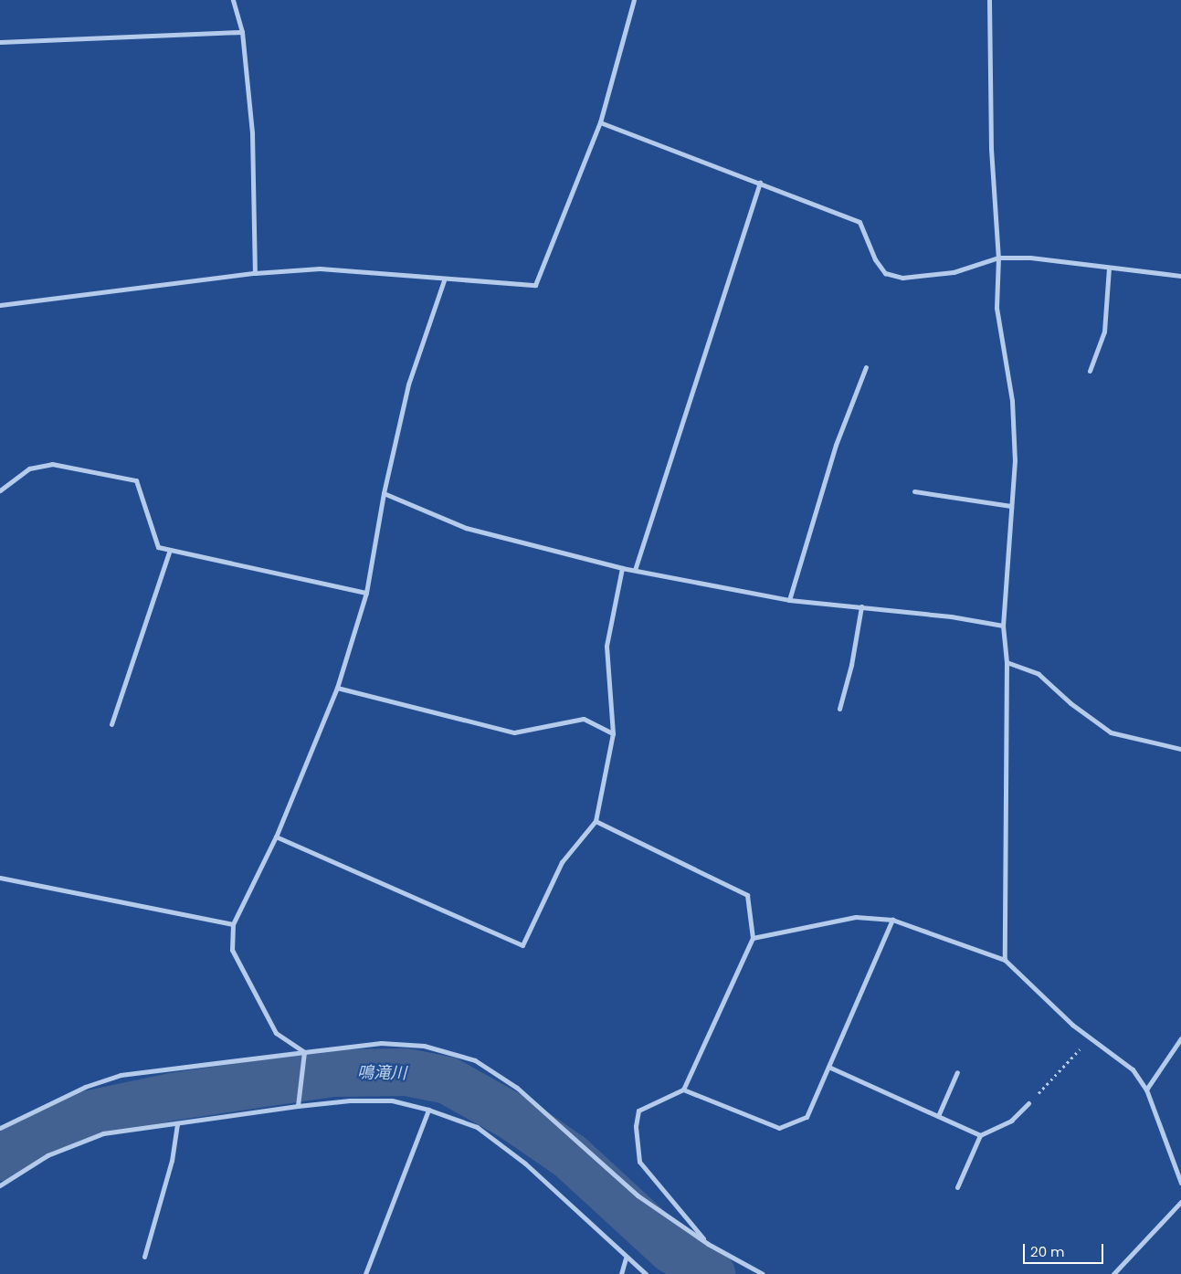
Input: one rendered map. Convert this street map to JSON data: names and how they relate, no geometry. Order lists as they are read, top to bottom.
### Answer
{
  "water": ["鳴滝川"],
  "scale_bar": "20 m"
}
